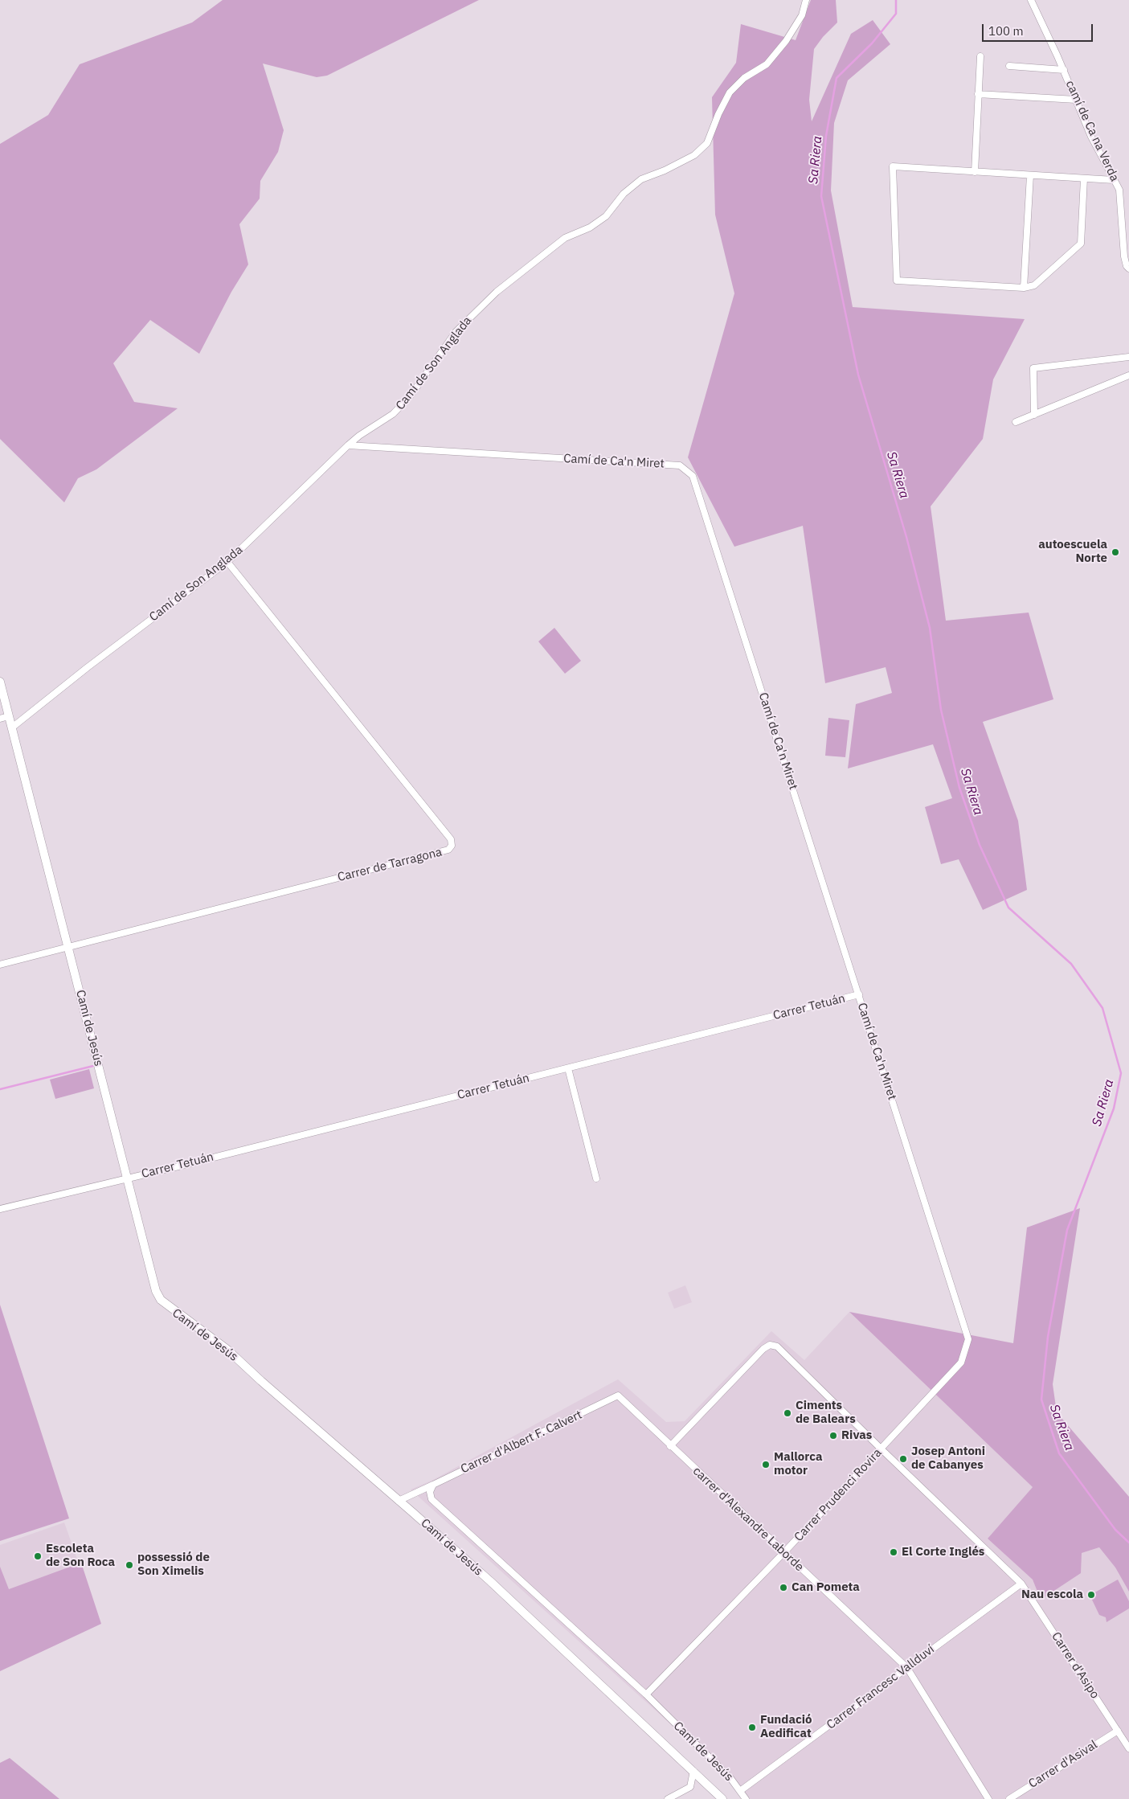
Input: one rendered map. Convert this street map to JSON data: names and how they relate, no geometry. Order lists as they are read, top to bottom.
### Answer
{
  "streets": {
    "street": [
      "camí de Ca na Verda",
      "Camí de Son Anglada",
      "Camí de Ca'n Miret",
      "Carrer de Tarragona",
      "Carrer Tetuán",
      "Camí de Jesús",
      "Carrer d'Albert F. Calvert",
      "Carrer Prudenci Rovira",
      "carrer d'Alexandre Laborde",
      "Carrer d'Asipo",
      "Carrer Francesc Vallduví",
      "Carrer d'Asival"
    ]
  },
  "crossings": [
    ["Camí de Son Anglada", "Camí de Ca'n Miret"],
    ["Camí de Son Anglada", "Carrer de Tarragona"],
    ["Camí de Son Anglada", "Camí de Jesús"],
    ["Camí de Ca'n Miret", "Carrer Tetuán"],
    ["Camí de Ca'n Miret", "Carrer Prudenci Rovira"],
    ["Carrer de Tarragona", "Camí de Jesús"],
    ["Carrer Tetuán", "Camí de Jesús"],
    ["Camí de Jesús", "Carrer d'Albert F. Calvert"],
    ["Camí de Jesús", "Carrer Prudenci Rovira"],
    ["Camí de Jesús", "Carrer Francesc Vallduví"],
    ["Carrer d'Albert F. Calvert", "carrer d'Alexandre Laborde"],
    ["Carrer Prudenci Rovira", "carrer d'Alexandre Laborde"],
    ["Carrer Prudenci Rovira", "Carrer d'Asipo"],
    ["carrer d'Alexandre Laborde", "Carrer d'Asipo"],
    ["carrer d'Alexandre Laborde", "Carrer Francesc Vallduví"],
    ["Carrer d'Asipo", "Carrer Francesc Vallduví"],
    ["Carrer d'Asipo", "Carrer d'Asival"]
  ],
  "water": ["Sa Riera"],
  "places": [
    "autoescuela Norte",
    "Ciments de Balears",
    "Rivas",
    "Josep Antoni de Cabanyes",
    "Mallorca motor",
    "El Corte Inglés",
    "Escoleta de Son Roca",
    "possessió de Son Ximelis",
    "Can Pometa",
    "Nau escola",
    "Fundació Aedificat"
  ],
  "scale_bar": "100 m"
}
